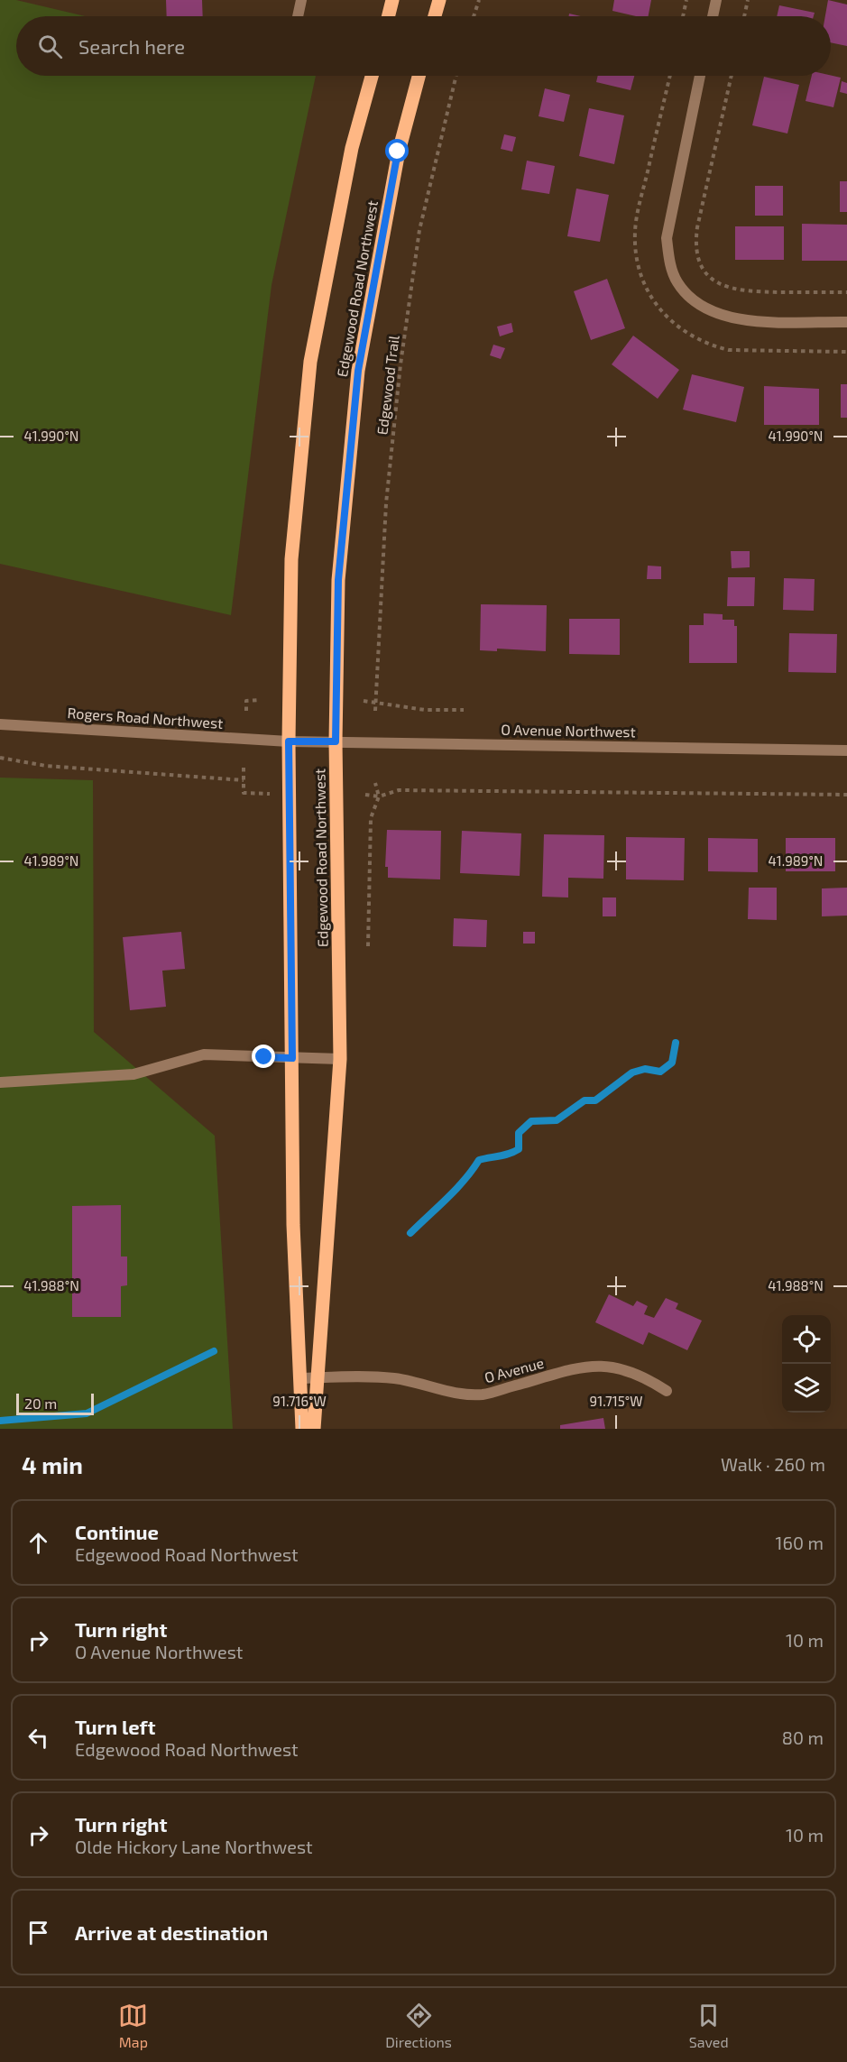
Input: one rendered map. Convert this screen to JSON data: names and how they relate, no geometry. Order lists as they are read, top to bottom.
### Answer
{
  "streets": {
    "main road": ["Edgewood Road Northwest"],
    "street": ["Rogers Road Northwest", "O Avenue Northwest", "O Avenue"],
    "path": ["Edgewood Trail"]
  },
  "crossings": [
    ["Edgewood Road Northwest", "Rogers Road Northwest"],
    ["Edgewood Road Northwest", "O Avenue Northwest"],
    ["Edgewood Road Northwest", "O Avenue"],
    ["Rogers Road Northwest", "O Avenue Northwest"]
  ],
  "scale_bar": "20 m",
  "page": {
    "search": "Search here",
    "scale": "20 m",
    "heading": ["4 min", "Walk · 260 m"],
    "list": [
      ["Continue", "Edgewood Road Northwest", "160 m"],
      ["Turn right", "O Avenue Northwest", "10 m"],
      ["Turn left", "Edgewood Road Northwest", "80 m"],
      ["Turn right", "Olde Hickory Lane Northwest", "10 m"],
      "Arrive at destination"
    ],
    "nav": ["Map", "Directions", "Saved"]
  },
  "coordinates": [
    "41.990°N",
    "41.989°N",
    "41.988°N",
    "91.716°W",
    "91.715°W"
  ]
}
